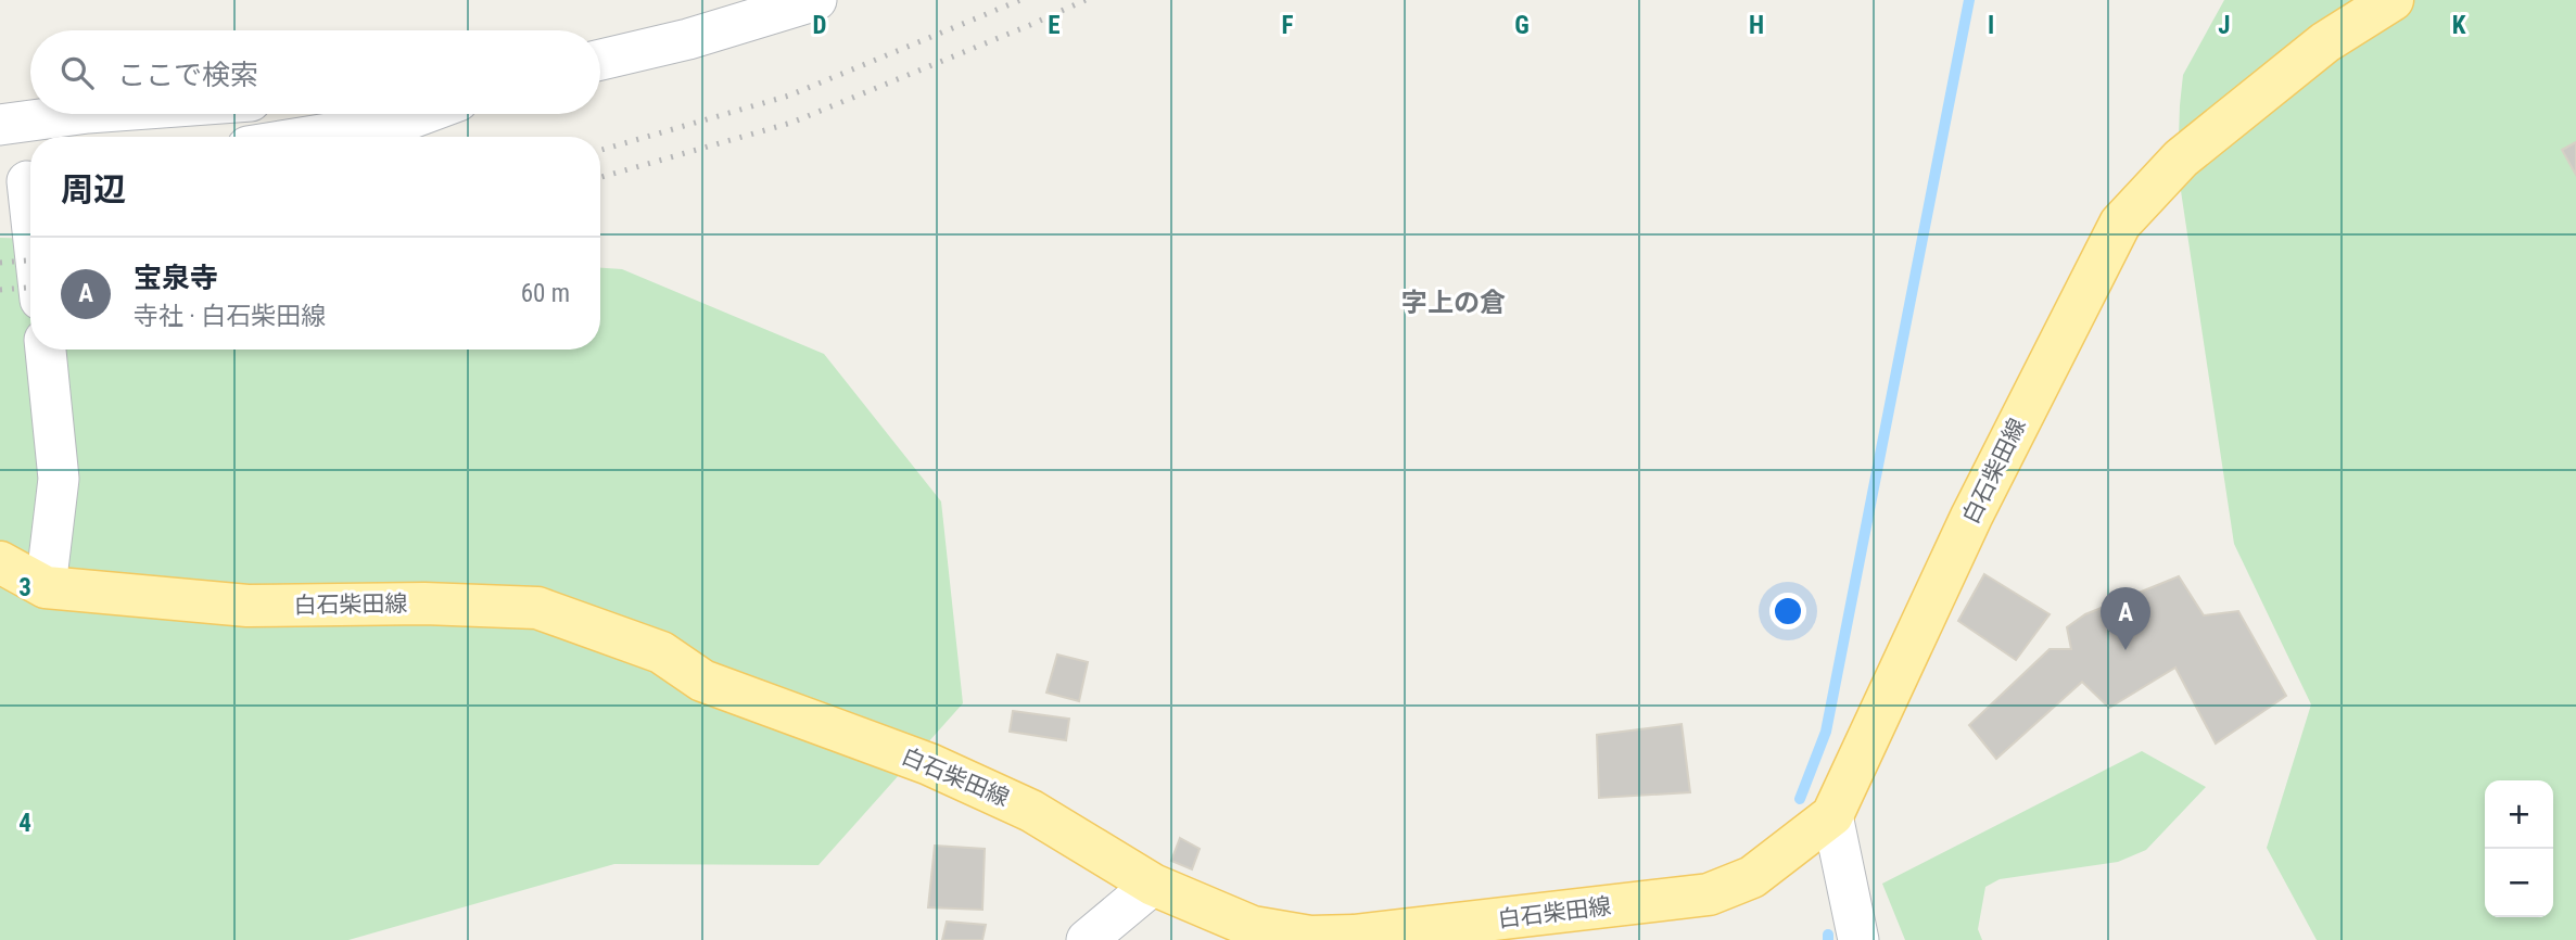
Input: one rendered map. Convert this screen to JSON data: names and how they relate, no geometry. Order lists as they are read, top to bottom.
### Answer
{
  "streets": {
    "main road": ["白石柴田線"]
  },
  "districts": ["字上の倉"],
  "page": {
    "search": "ここで検索",
    "heading": "周辺",
    "list": [
      {
        "mark": "A",
        "name": "宝泉寺",
        "note": "寺社 · 白石柴田線",
        "value": "60 m"
      }
    ],
    "pins": "A",
    "map_buttons": ["+", "−"]
  },
  "grid": {
    "columns": [
      "D",
      "E",
      "F",
      "G",
      "H",
      "I",
      "J",
      "K"
    ],
    "rows": ["3", "4"]
  }
}
